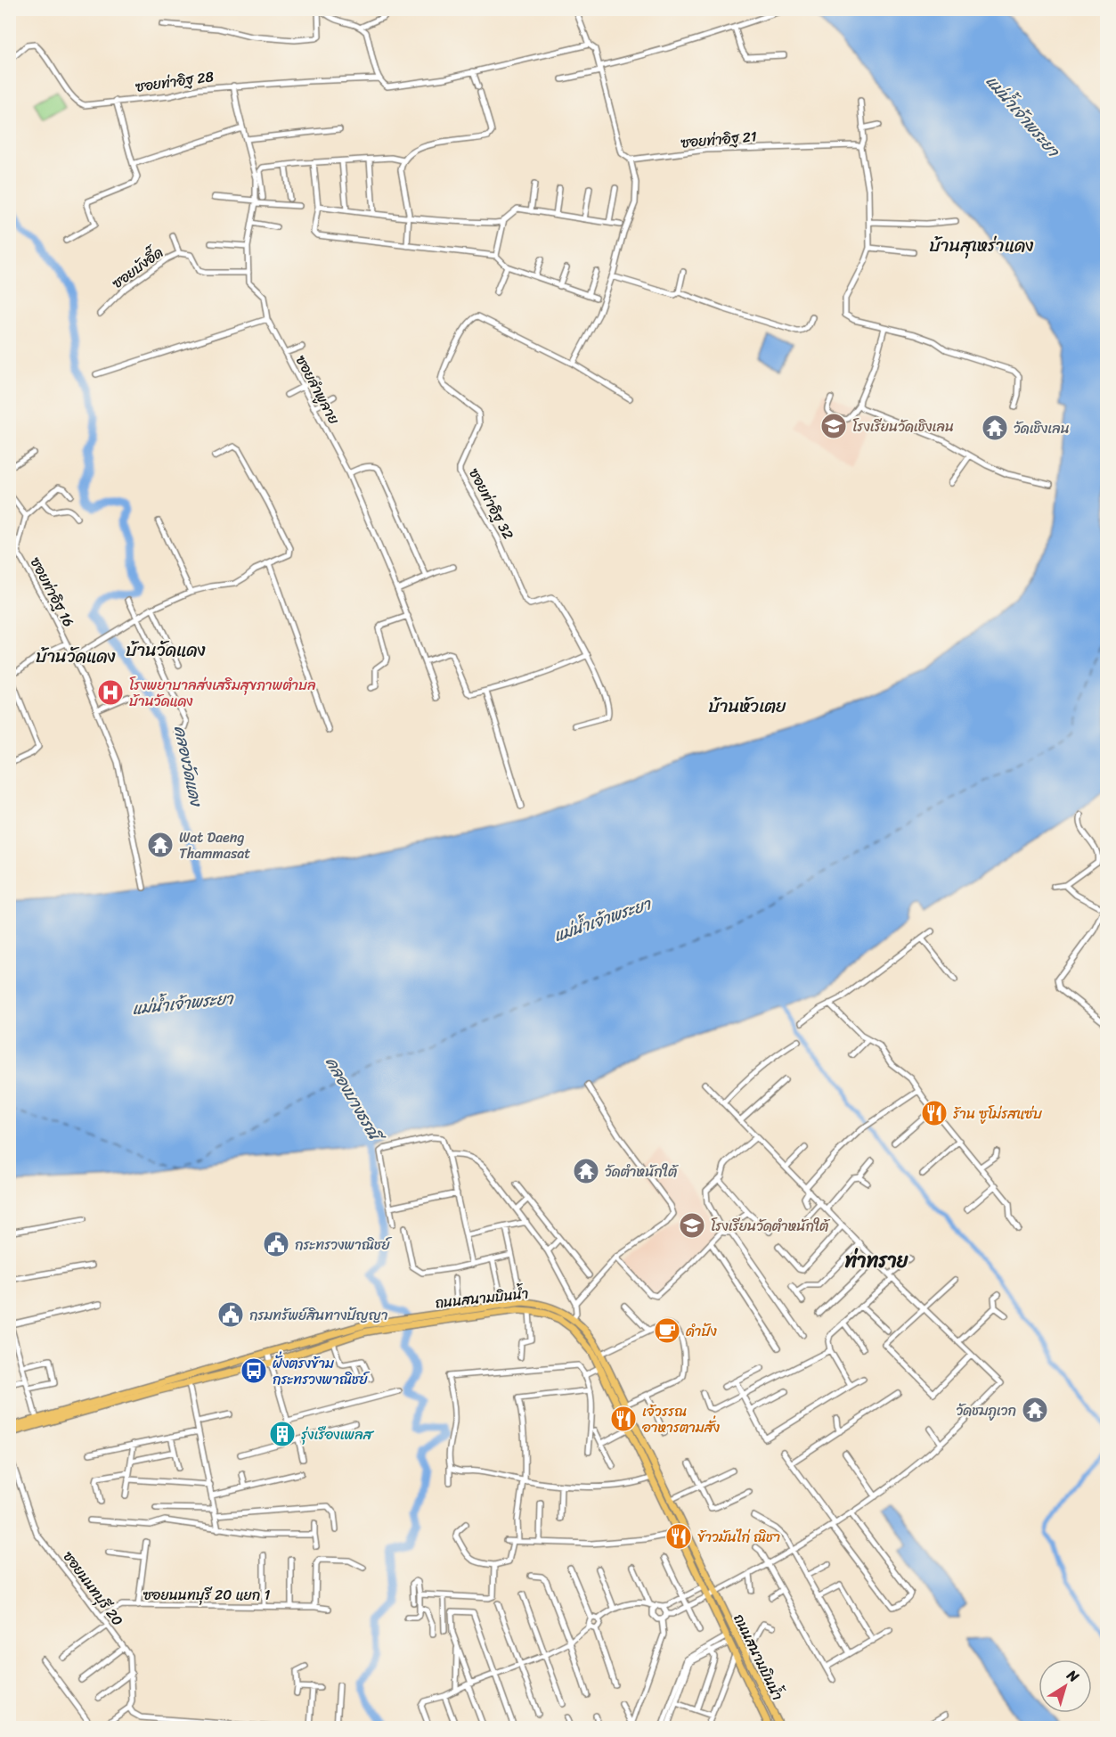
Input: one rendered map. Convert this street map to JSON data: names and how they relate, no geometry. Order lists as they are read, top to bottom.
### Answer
{
  "streets": {
    "main road": ["ถนนสนามบินน้ำ"],
    "street": [
      "ซอยท่าอิฐ 28",
      "ซอยท่าอิฐ 21",
      "ซอยบังอี๊ด",
      "ซอยลำพูลาย",
      "ซอยท่าอิฐ 32",
      "ซอยท่าอิฐ 16",
      "ซอยนนทบุรี 20",
      "ซอยนนทบุรี 20 แยก 1"
    ]
  },
  "crossings": [
    ["ซอยท่าอิฐ 28", "ซอยลำพูลาย"],
    ["ซอยบังอี๊ด", "ซอยลำพูลาย"],
    ["ซอยนนทบุรี 20", "ซอยนนทบุรี 20 แยก 1"]
  ],
  "districts": [
    "บ้านสุเหร่าแดง",
    "บ้านวัดแดง",
    "บ้านวัดแดง",
    "บ้านหัวเตย",
    "ท่าทราย"
  ],
  "water": ["แม่น้ำเจ้าพระยา", "คลองวัดแดง", "คลองบางธรณี"],
  "places": {
    "school or university": ["โรงเรียนวัดเชิงเลน", "โรงเรียนวัดตำหนักใต้"],
    "temple": [
      "วัดเชิงเลน",
      "Wat Daeng Thammasat",
      "วัดตำหนักใต้",
      "วัดชมภูเวก"
    ],
    "hospital": ["โรงพยาบาลส่งเสริมสุขภาพตำบล บ้านวัดแดง"],
    "restaurant": ["ร้าน ซูโม่รสแซ่บ", "เจ้วรรณ อาหารตามสั่ง", "ข้าวมันไก่ ณิชา"],
    "public building": ["กระทรวงพาณิชย์", "กรมทรัพย์สินทางปัญญา"],
    "cafe": ["ดำปัง"],
    "bus stop": ["ฝั่งตรงข้าม กระทรวงพาณิชย์"],
    "building": ["รุ่งเรืองเพลส"]
  },
  "north": "top right"
}
